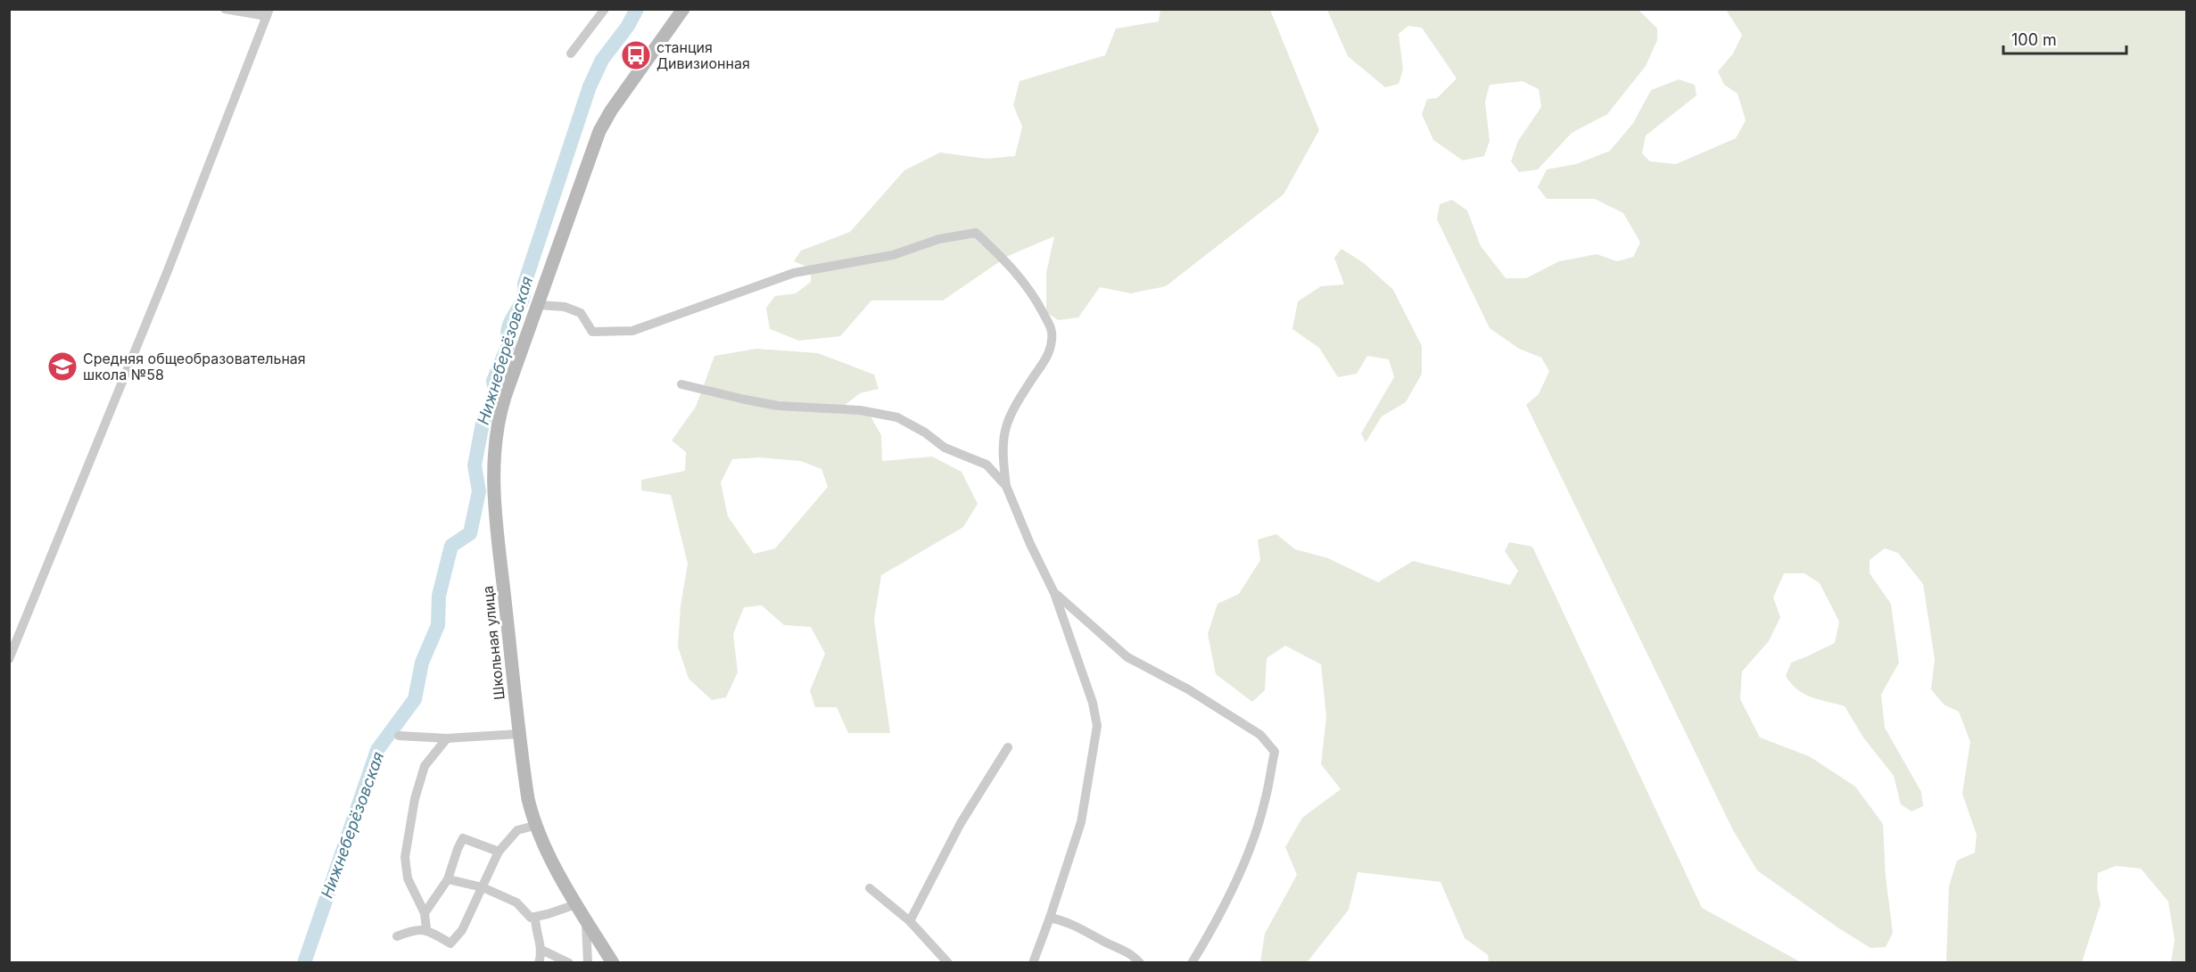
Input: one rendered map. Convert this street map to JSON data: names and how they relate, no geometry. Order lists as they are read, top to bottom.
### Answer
{
  "streets": {
    "street": ["Школьная улица"]
  },
  "water": ["Нижнеберёзовская"],
  "places": {
    "bus stop": ["станция Дивизионная"],
    "school or university": ["Средняя общеобразовательная школа №58"]
  },
  "scale_bar": "100 m"
}
